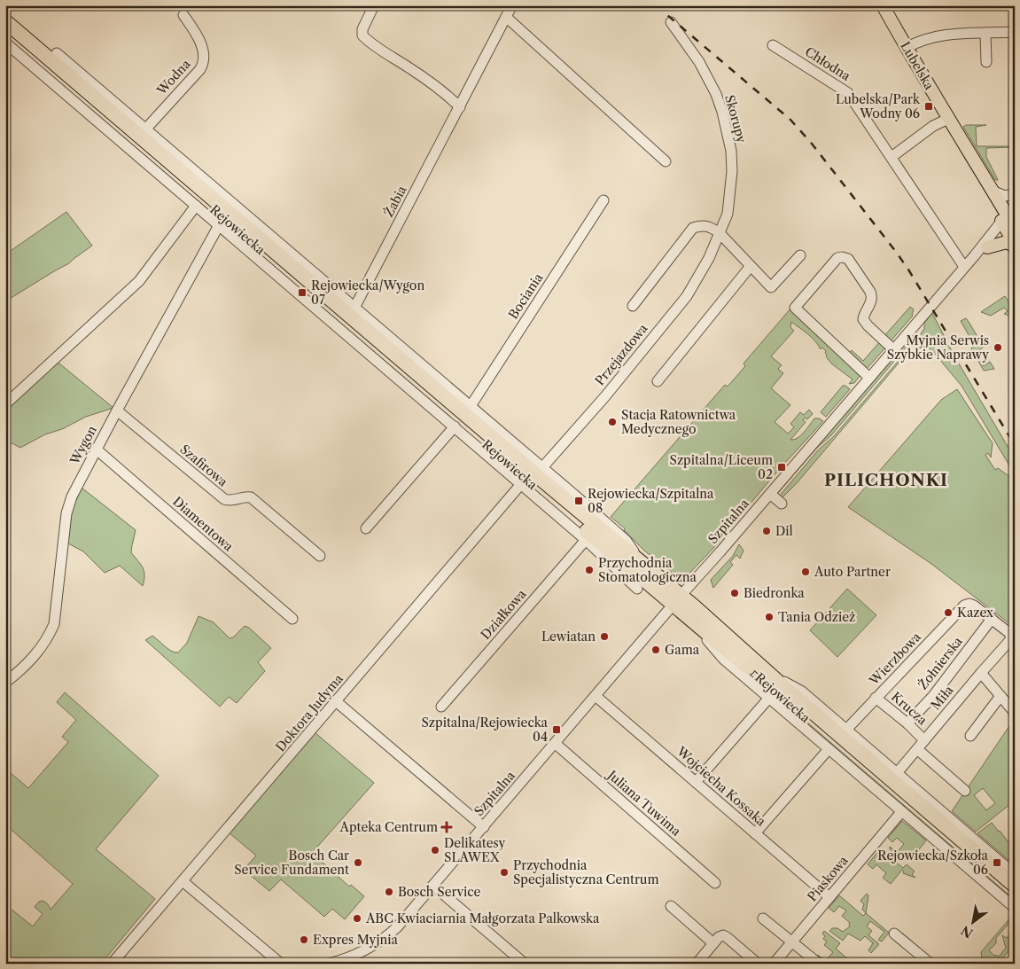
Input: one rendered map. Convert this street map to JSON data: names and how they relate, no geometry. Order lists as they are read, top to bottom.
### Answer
{
  "streets": {
    "highway": ["Rejowiecka"],
    "main road": ["Lubelska"],
    "street": [
      "Chłodna",
      "Wodna",
      "Skorupy",
      "Żabia",
      "Bociania",
      "Przejazdowa",
      "Wygon",
      "Szafirowa",
      "Szpitalna",
      "Diamentowa",
      "Działkowa",
      "Wierzbowa",
      "Żołnierska",
      "Miła",
      "Krucza",
      "Doktora Judyma",
      "Wojciecha Kossaka",
      "Juliana Tuwima",
      "Piaskowa"
    ]
  },
  "crossings": [
    ["Chłodna", "Szpitalna"],
    ["Lubelska", "Szpitalna"],
    ["Skorupy", "Przejazdowa"],
    ["Rejowiecka", "Przejazdowa"],
    ["Rejowiecka", "Szpitalna"],
    ["Rejowiecka", "Wierzbowa"],
    ["Rejowiecka", "Miła"],
    ["Rejowiecka", "Doktora Judyma"],
    ["Przejazdowa", "Doktora Judyma"],
    ["Wygon", "Szafirowa"],
    ["Wygon", "Diamentowa"],
    ["Szpitalna", "Wojciecha Kossaka"],
    ["Szpitalna", "Juliana Tuwima"],
    ["Wierzbowa", "Żołnierska"],
    ["Wierzbowa", "Miła"],
    ["Wierzbowa", "Krucza"],
    ["Żołnierska", "Miła"],
    ["Żołnierska", "Krucza"],
    ["Miła", "Krucza"],
    ["Wojciecha Kossaka", "Piaskowa"]
  ],
  "districts": ["PILICHONKI"],
  "places": {
    "transit": [
      "Lubelska/Park Wodny 06",
      "Rejowiecka/Wygon 07",
      "Szpitalna/Liceum 02",
      "Rejowiecka/Szpitalna 08",
      "Szpitalna/Rejowiecka 04",
      "Rejowiecka/Szkoła 06"
    ],
    "other": [
      "Myjnia Serwis Szybkie Naprawy",
      "Stacja Ratownictwa Medycznego",
      "Dil",
      "Przychodnia Stomatologiczna",
      "Auto Partner",
      "Biedronka",
      "Kazex",
      "Tania Odzież",
      "Lewiatan",
      "Gama",
      "Delikatesy SLAWEX",
      "Bosch Car Service Fundament",
      "Przychodnia Specjalistyczna Centrum",
      "Bosch Service",
      "ABC Kwiaciarnia Małgorzata Palkowska",
      "Expres Myjnia"
    ],
    "health": ["Apteka Centrum"]
  },
  "north": "bottom left"
}
